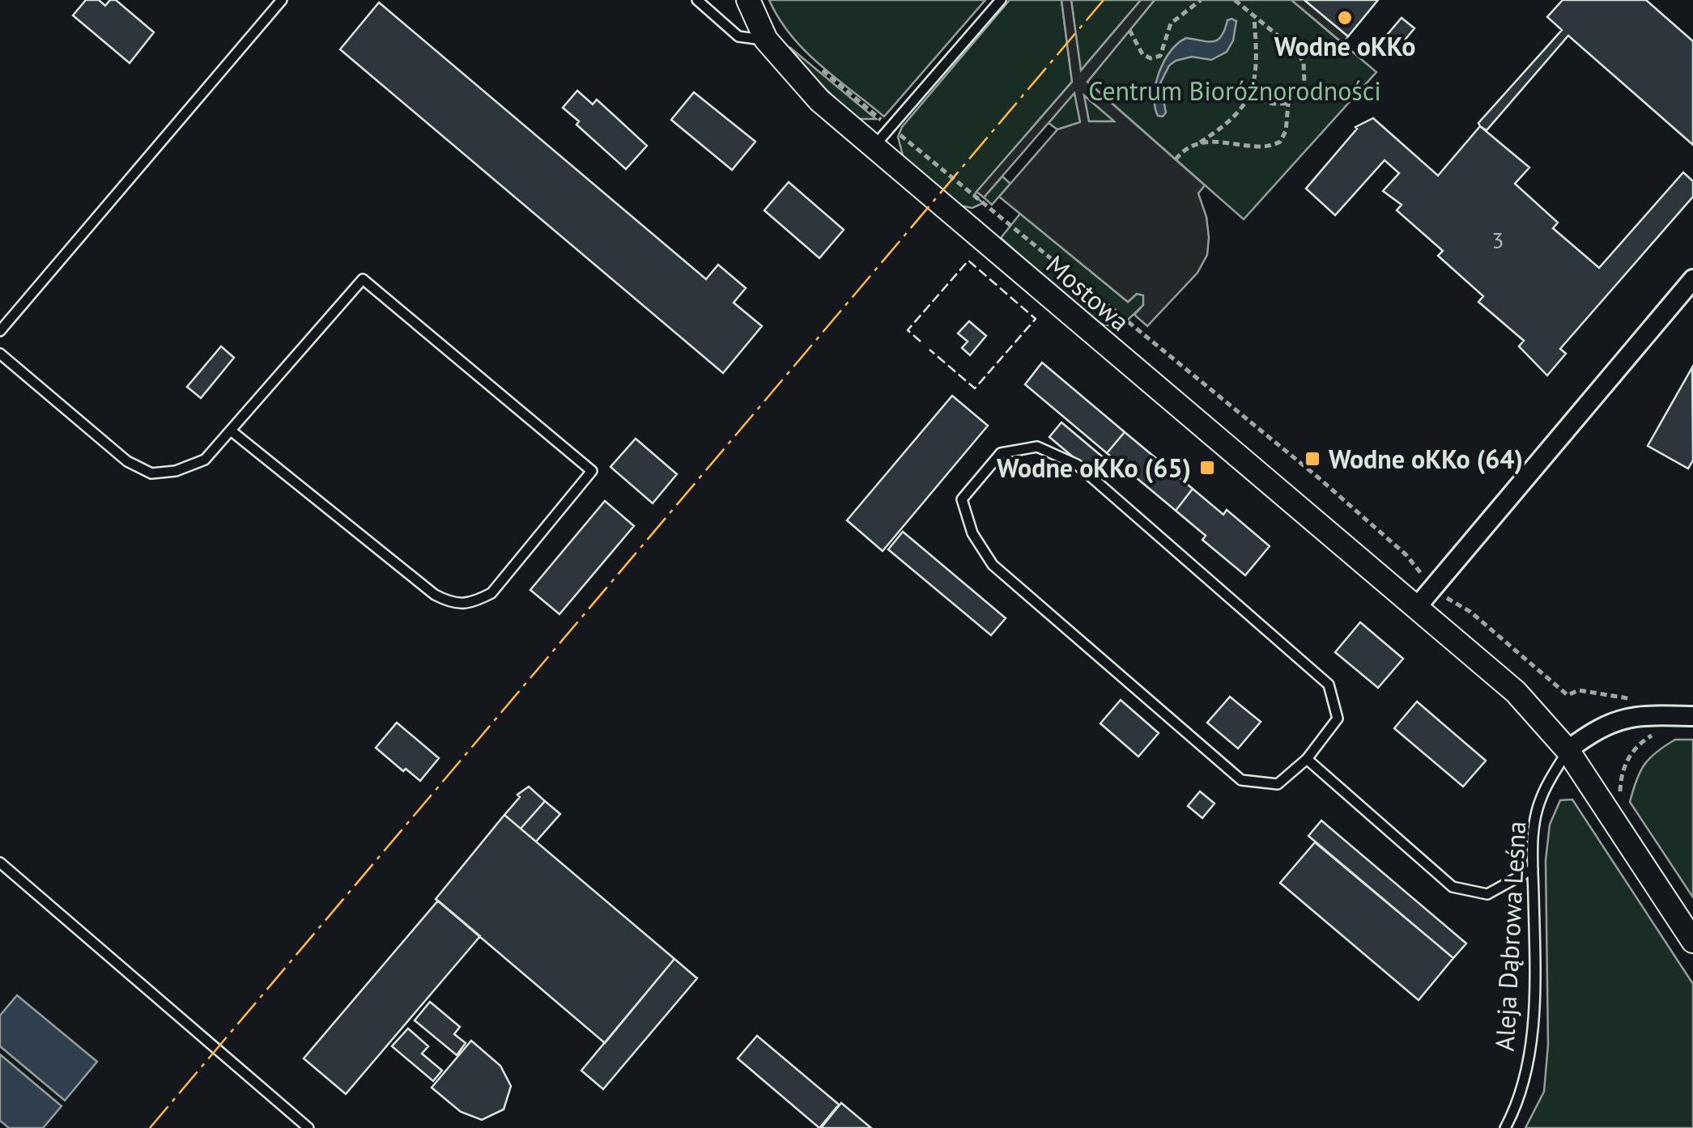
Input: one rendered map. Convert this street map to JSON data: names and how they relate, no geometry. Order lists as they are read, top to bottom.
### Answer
{
  "streets": {
    "street": ["Mostowa"],
    "lane": ["Aleja Dąbrowa Leśna"]
  },
  "crossings": [
    ["Mostowa", "Aleja Dąbrowa Leśna"]
  ],
  "parks": ["Centrum Bioróżnorodności"],
  "places": {
    "other": ["Wodne oKKo"],
    "transit": ["Wodne oKKo (64)", "Wodne oKKo (65)"]
  },
  "house_numbers": ["3"]
}
